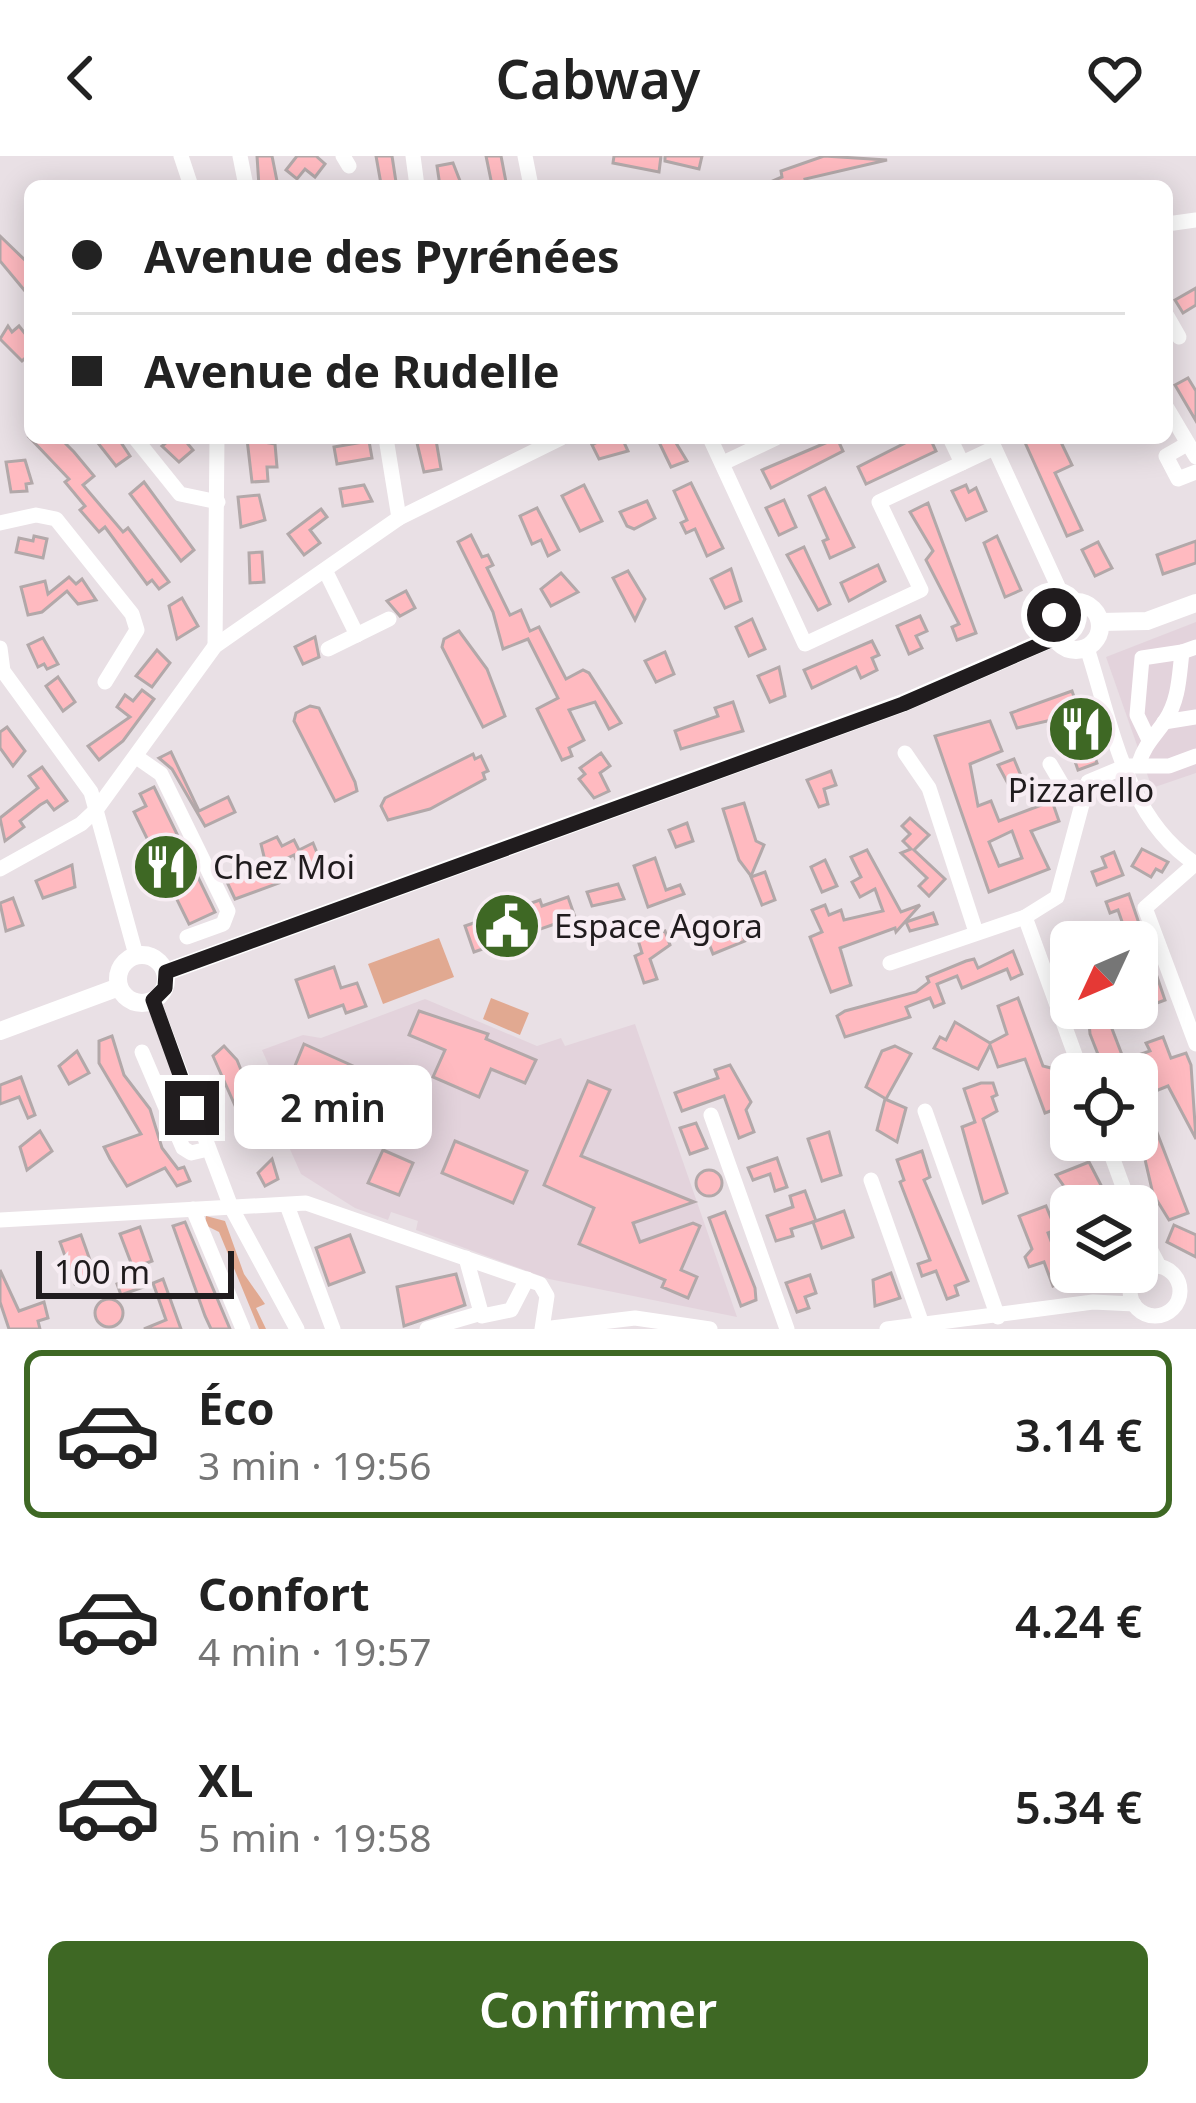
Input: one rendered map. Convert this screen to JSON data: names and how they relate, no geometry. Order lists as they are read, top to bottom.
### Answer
{
  "places": {
    "restaurant": ["Pizzarello", "Chez Moi"],
    "public building": ["Espace Agora"]
  },
  "scale_bar": "100 m",
  "north": "bottom left",
  "page": {
    "header": "Cabway",
    "banner": ["Avenue des Pyrénées", "Avenue de Rudelle"],
    "bubble": "2 min",
    "scale": "100 m",
    "list": [
      {
        "name": "Éco",
        "note": "3 min · 19:56",
        "value": "3.14 €"
      },
      {
        "name": "Confort",
        "note": "4 min · 19:57",
        "value": "4.24 €"
      },
      {
        "name": "XL",
        "note": "5 min · 19:58",
        "value": "5.34 €"
      }
    ],
    "buttons": "Confirmer"
  }
}
